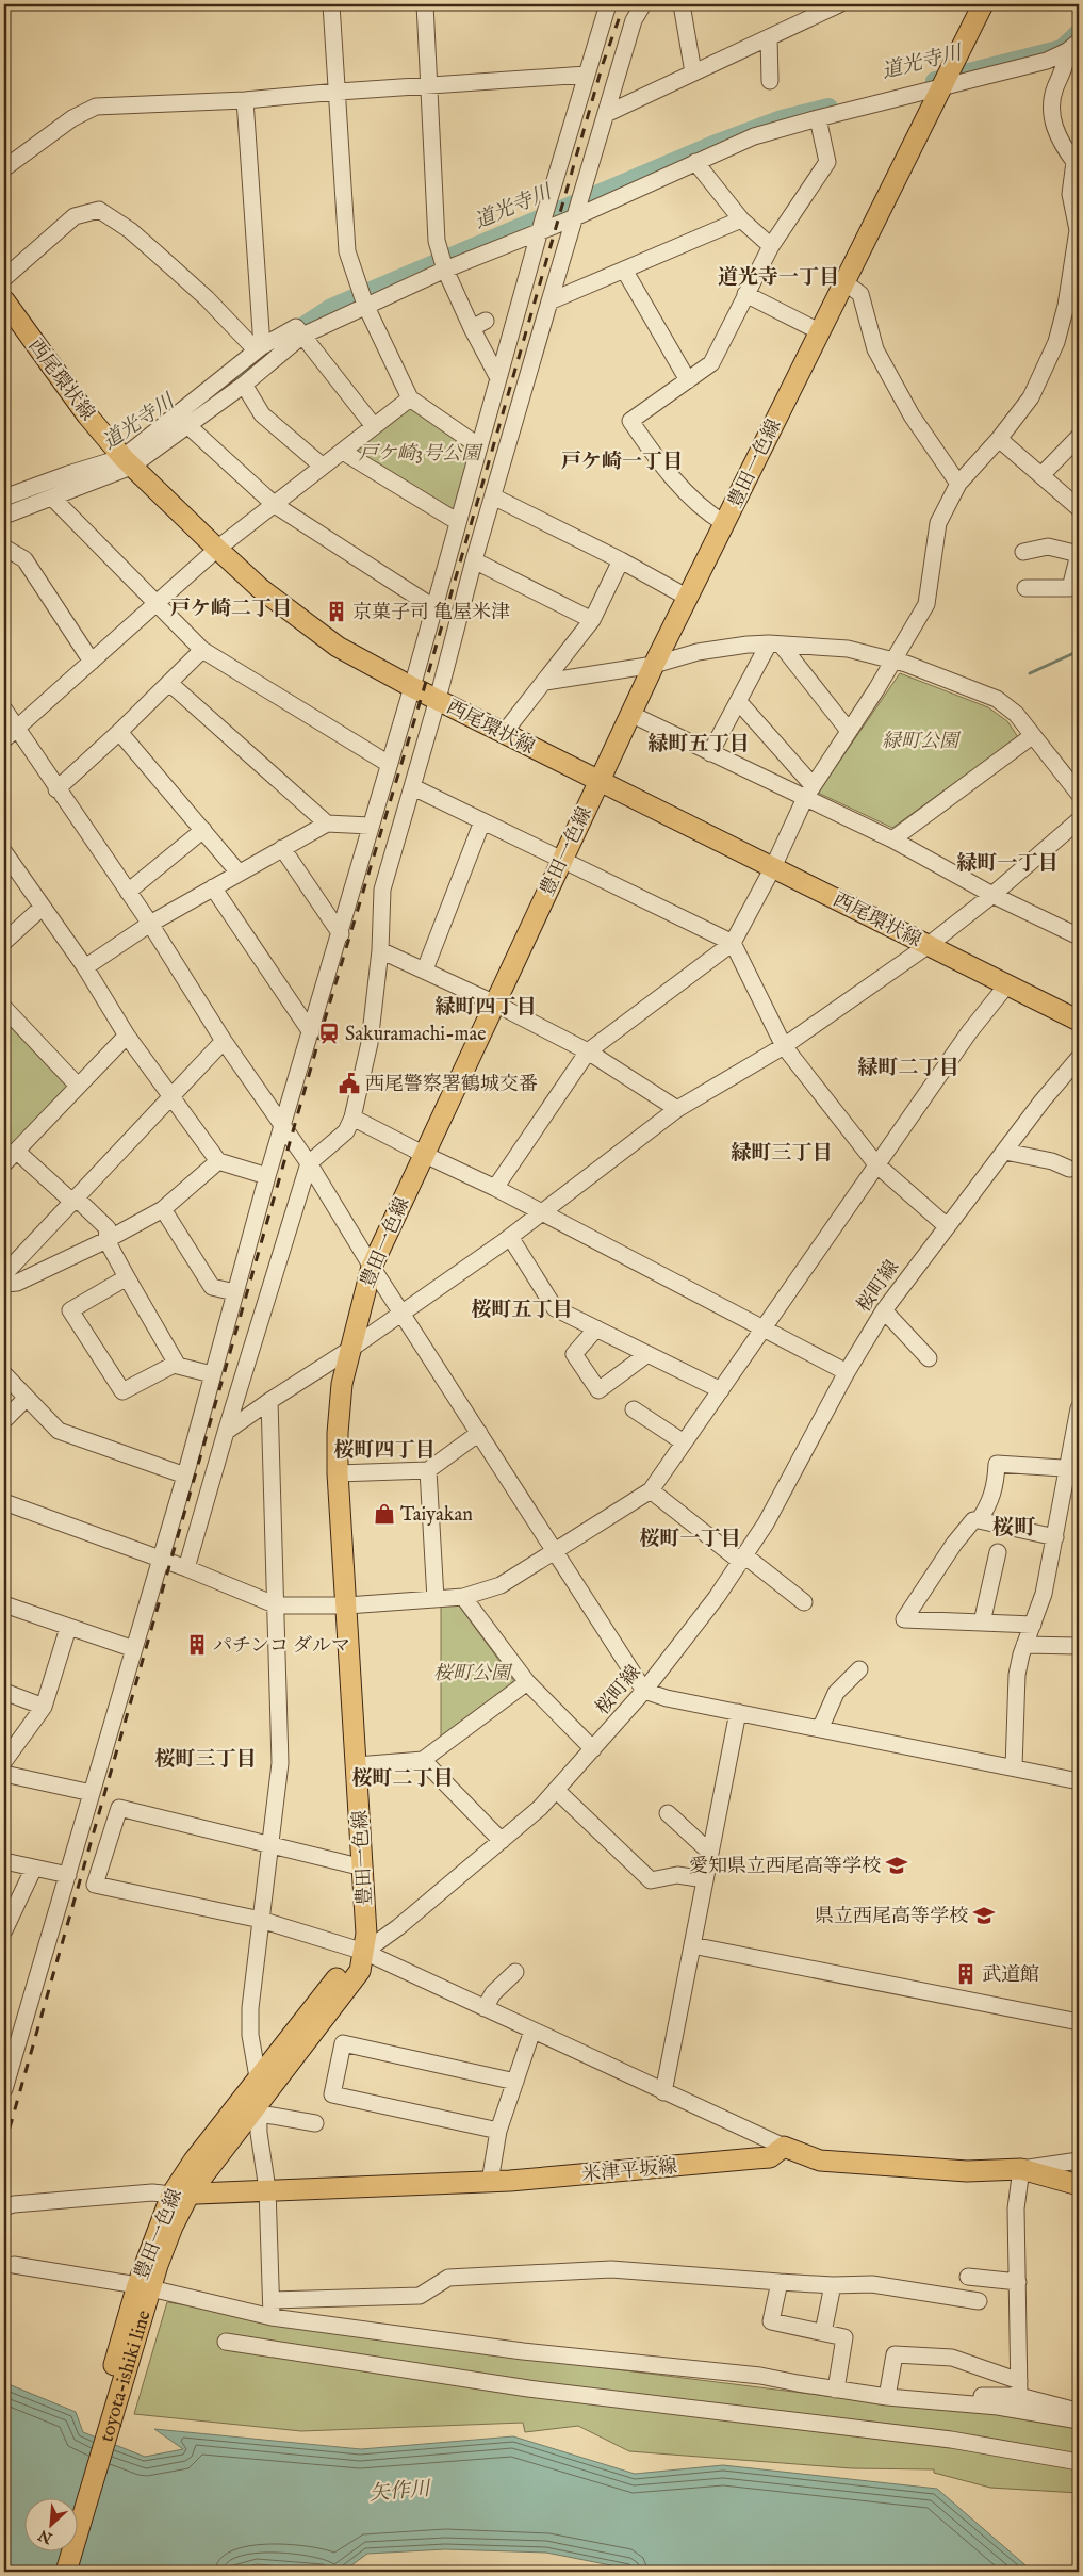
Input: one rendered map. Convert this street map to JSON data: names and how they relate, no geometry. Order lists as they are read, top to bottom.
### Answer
{
  "streets": {
    "main road": [
      "西尾環状線",
      "豊田一色線",
      "米津平坂線",
      "toyota-ishiki line"
    ],
    "street": ["桜町線"]
  },
  "crossings": [
    ["西尾環状線", "豊田一色線"],
    ["豊田一色線", "桜町線"],
    ["豊田一色線", "米津平坂線"],
    ["豊田一色線", "toyota-ishiki line"],
    ["桜町線", "toyota-ishiki line"],
    ["米津平坂線", "toyota-ishiki line"]
  ],
  "districts": [
    "道光寺一丁目",
    "戸ケ崎一丁目",
    "戸ケ崎二丁目",
    "緑町五丁目",
    "緑町一丁目",
    "緑町四丁目",
    "緑町二丁目",
    "緑町三丁目",
    "桜町五丁目",
    "桜町四丁目",
    "桜町",
    "桜町一丁目",
    "桜町三丁目",
    "桜町二丁目"
  ],
  "water": ["道光寺川", "矢作川"],
  "parks": ["戸ケ崎3号公園", "緑町公園", "桜町公園"],
  "places": {
    "building": ["京菓子司 亀屋米津", "パチンコ ダルマ", "武道館"],
    "station": ["Sakuramachi-mae"],
    "public building": ["西尾警察署鶴城交番"],
    "shop": ["Taiyakan"],
    "school or university": ["愛知県立西尾高等学校", "県立西尾高等学校"]
  },
  "north": "bottom left"
}
